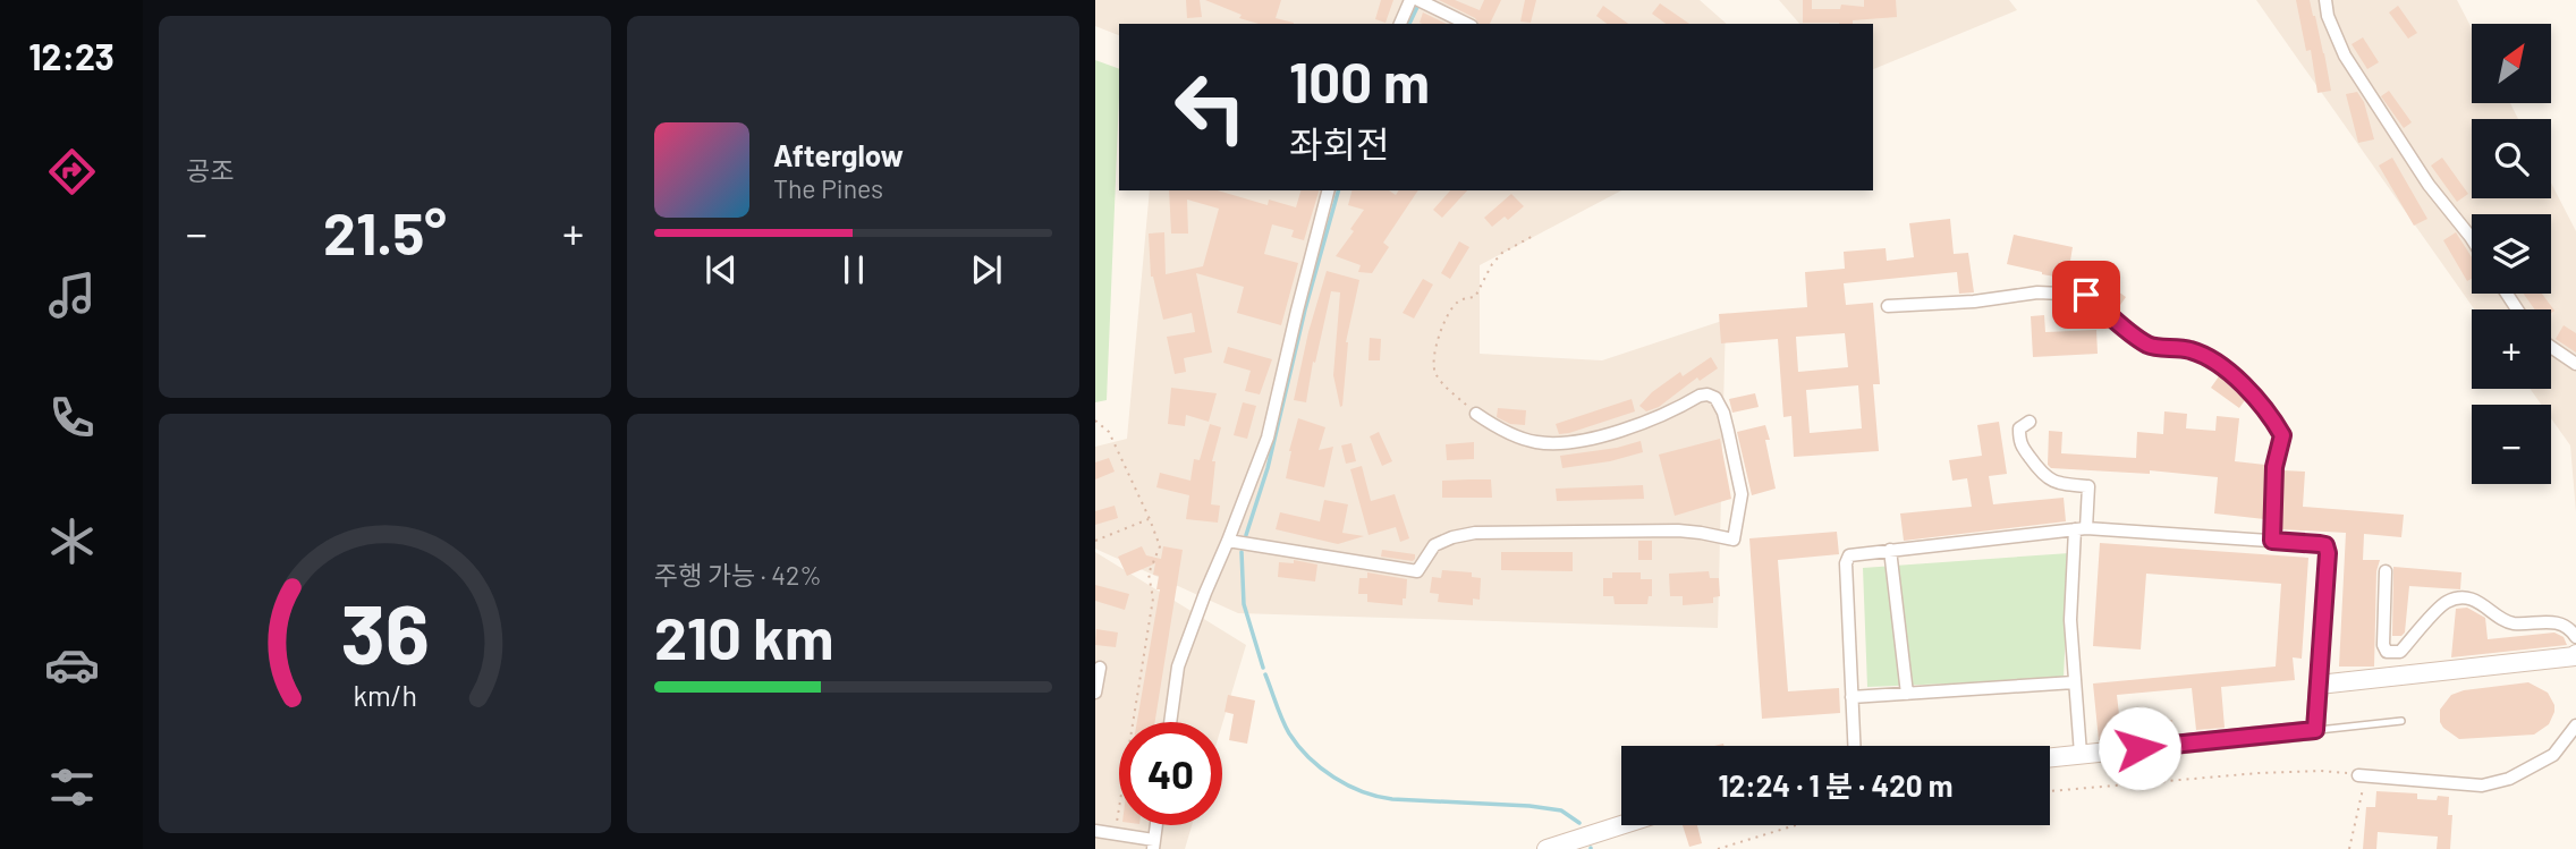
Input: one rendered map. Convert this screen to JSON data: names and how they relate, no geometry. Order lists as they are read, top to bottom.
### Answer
{
  "north": "top right",
  "page": {
    "tabs": "12:23",
    "tile": [
      "공조",
      ["주행 가능 · 42%", "210 km"]
    ],
    "map_buttons": ["+", "−"],
    "turn": ["100 m", "좌회전"],
    "song": ["Afterglow", "The Pines"],
    "heat": ["−", "21.5°", "+"],
    "limit": "40",
    "trip": "12:24 · 1 분 · 420 m",
    "gauge": ["36", "km/h"]
  }
}
